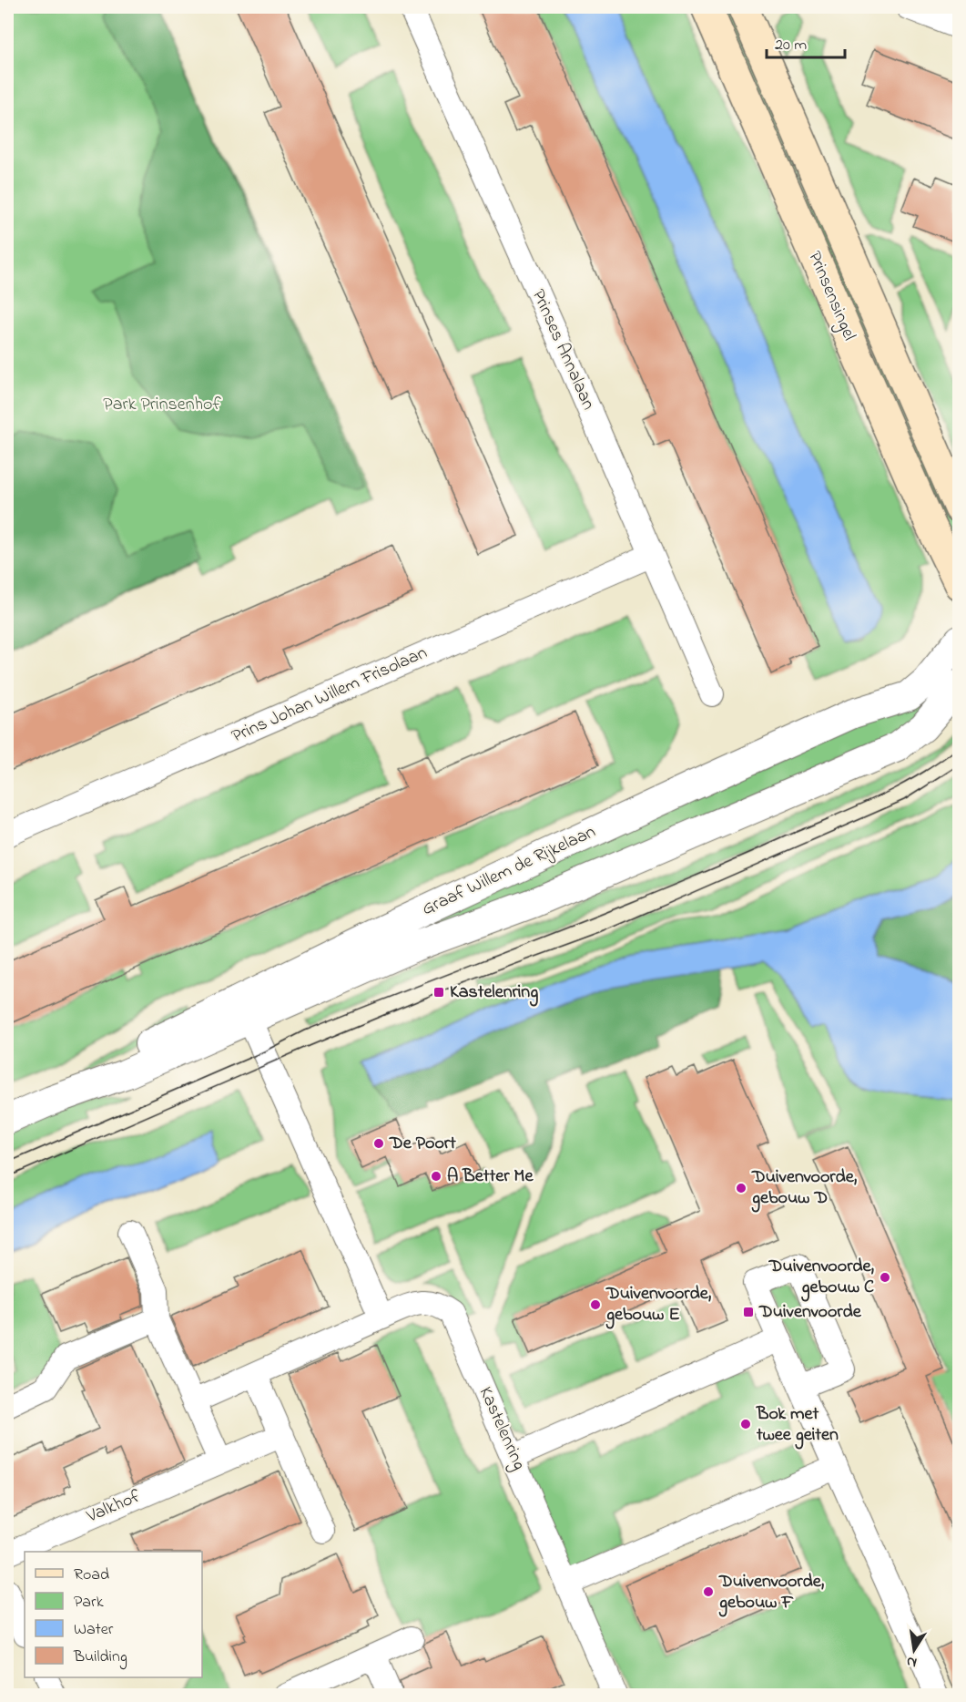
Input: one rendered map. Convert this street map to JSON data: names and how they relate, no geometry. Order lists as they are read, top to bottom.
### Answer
{
  "streets": {
    "main road": ["Prinsensingel"],
    "street": [
      "Prinses Annalaan",
      "Prins Johan Willem Frisolaan",
      "Graaf Willem de Rijkelaan",
      "Kastelenring",
      "Valkhof"
    ]
  },
  "crossings": [
    ["Prinses Annalaan", "Prins Johan Willem Frisolaan"]
  ],
  "parks": ["Park Prinsenhof"],
  "places": {
    "transit": ["Kastelenring", "Duivenvoorde"],
    "other": [
      "De Poort",
      "A Better Me",
      "Duivenvoorde, gebouw D",
      "Duivenvoorde, gebouw C",
      "Duivenvoorde, gebouw E",
      "Bok met twee geiten",
      "Duivenvoorde, gebouw F"
    ]
  },
  "legend": [
    "Road",
    "Park",
    "Water",
    "Building"
  ],
  "scale_bar": "20 m",
  "north": "bottom"
}
